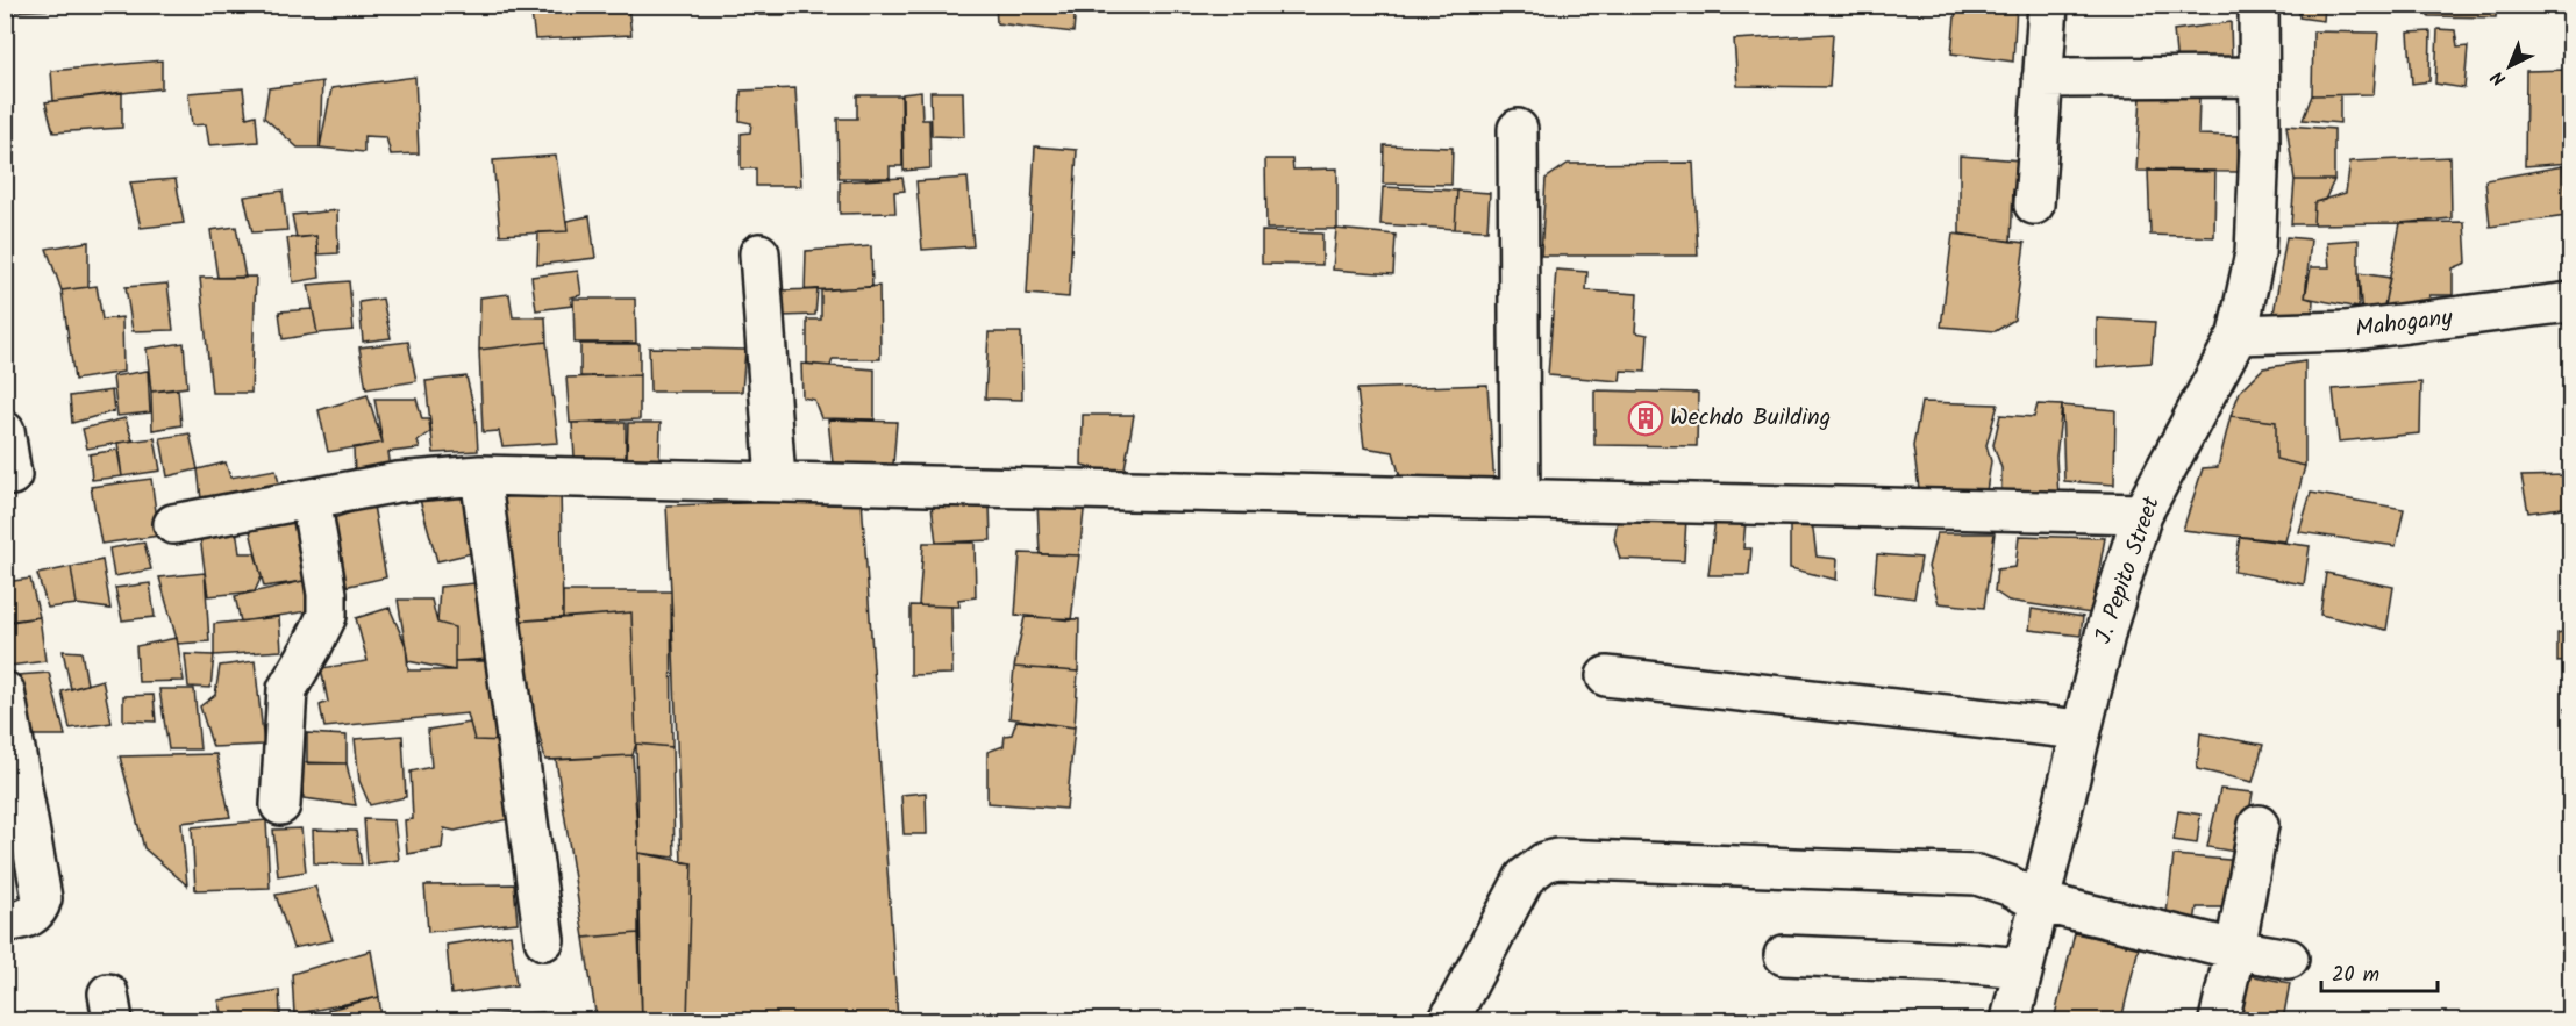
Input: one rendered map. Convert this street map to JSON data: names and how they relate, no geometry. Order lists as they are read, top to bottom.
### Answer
{
  "streets": {
    "street": ["Mahogany", "J. Pepito Street"]
  },
  "crossings": [
    ["Mahogany", "J. Pepito Street"]
  ],
  "places": {
    "building": ["Wechdo Building"]
  },
  "scale_bar": "20 m",
  "north": "bottom left"
}
